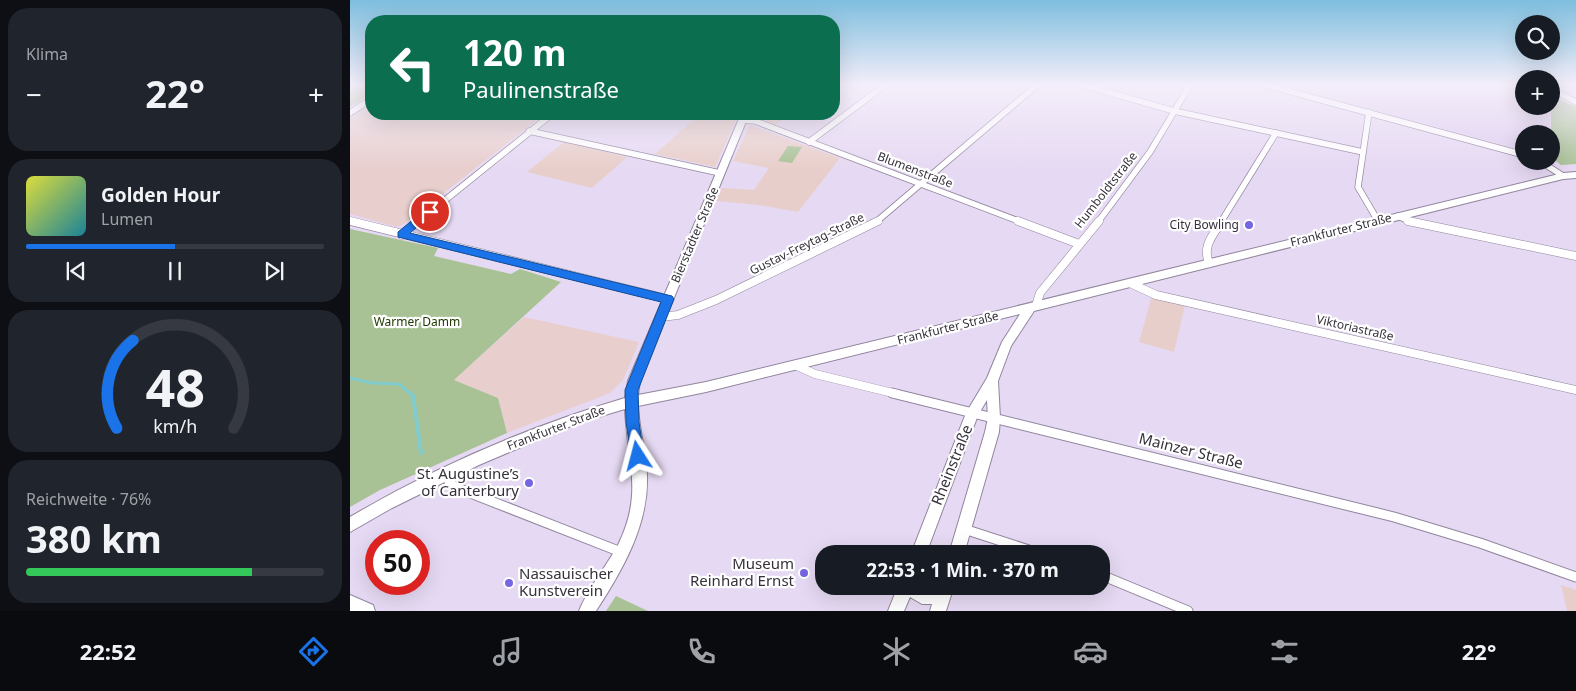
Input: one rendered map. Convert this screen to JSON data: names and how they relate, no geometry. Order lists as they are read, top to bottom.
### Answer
{
  "streets": {
    "main road": ["Frankfurter Straße", "Bierstadter Straße", "Rheinstraße"],
    "street": [
      "Blumenstraße",
      "Humboldtstraße",
      "Gustav-Freytag-Straße",
      "Viktoriastraße",
      "Mainzer Straße"
    ]
  },
  "crossings": [
    ["Blumenstraße", "Humboldtstraße"],
    ["Blumenstraße", "Gustav-Freytag-Straße"],
    ["Humboldtstraße", "Frankfurter Straße"],
    ["Frankfurter Straße", "Bierstadter Straße"],
    ["Frankfurter Straße", "Viktoriastraße"],
    ["Frankfurter Straße", "Mainzer Straße"],
    ["Bierstadter Straße", "Gustav-Freytag-Straße"],
    ["Mainzer Straße", "Rheinstraße"]
  ],
  "parks": ["Warmer Damm"],
  "places": [
    "City Bowling",
    "St. Augustine’s of Canterbury",
    "Museum Reinhard Ernst",
    "Nassauischer Kunstverein"
  ],
  "page": {
    "tile": [
      "Klima",
      ["Reichweite · 76%", "380 km"]
    ],
    "map_buttons": ["+", "−"],
    "turn": ["120 m", "Paulinenstraße"],
    "heat": ["−", "22°", "+"],
    "song": ["Golden Hour", "Lumen"],
    "limit": "50",
    "trip": "22:53 · 1 Min. · 370 m",
    "tabs": ["22:52", "22°"],
    "gauge": ["48", "km/h"]
  }
}
